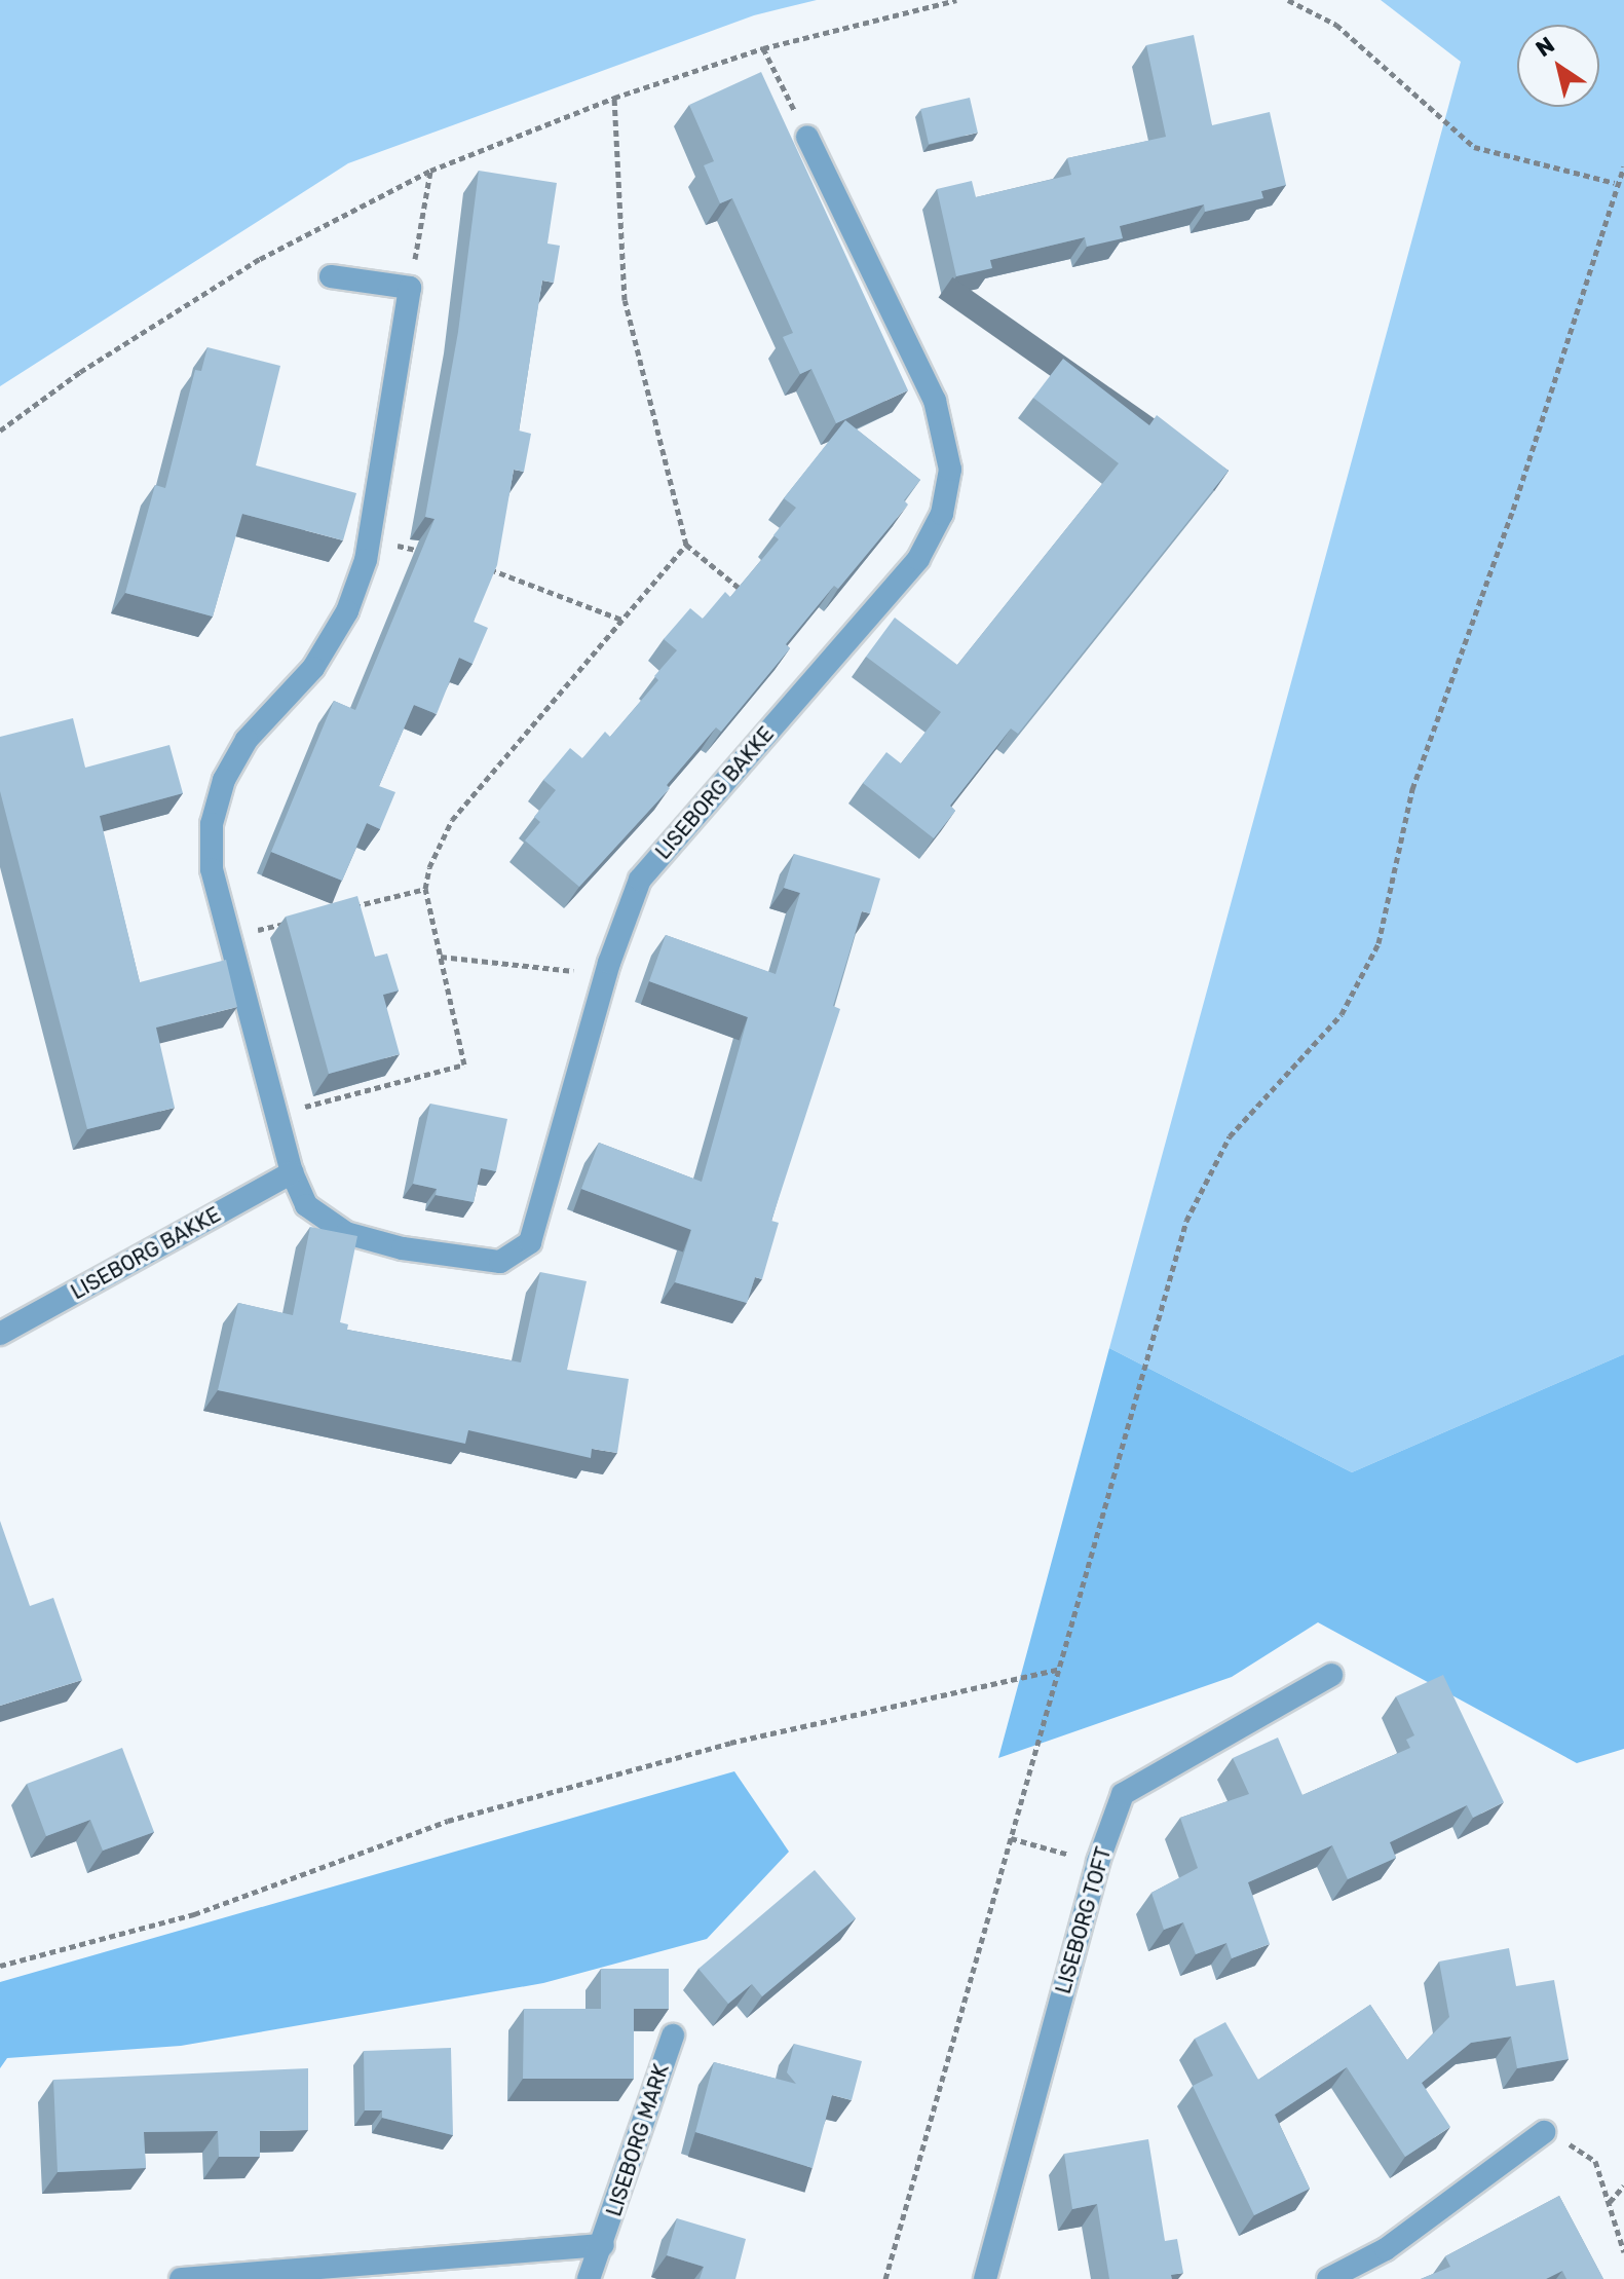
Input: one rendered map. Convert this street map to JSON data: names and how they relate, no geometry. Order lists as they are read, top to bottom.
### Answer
{
  "streets": {
    "street": ["LISEBORG BAKKE", "LISEBORG TOFT", "LISEBORG MARK"]
  },
  "north": "top left"
}
